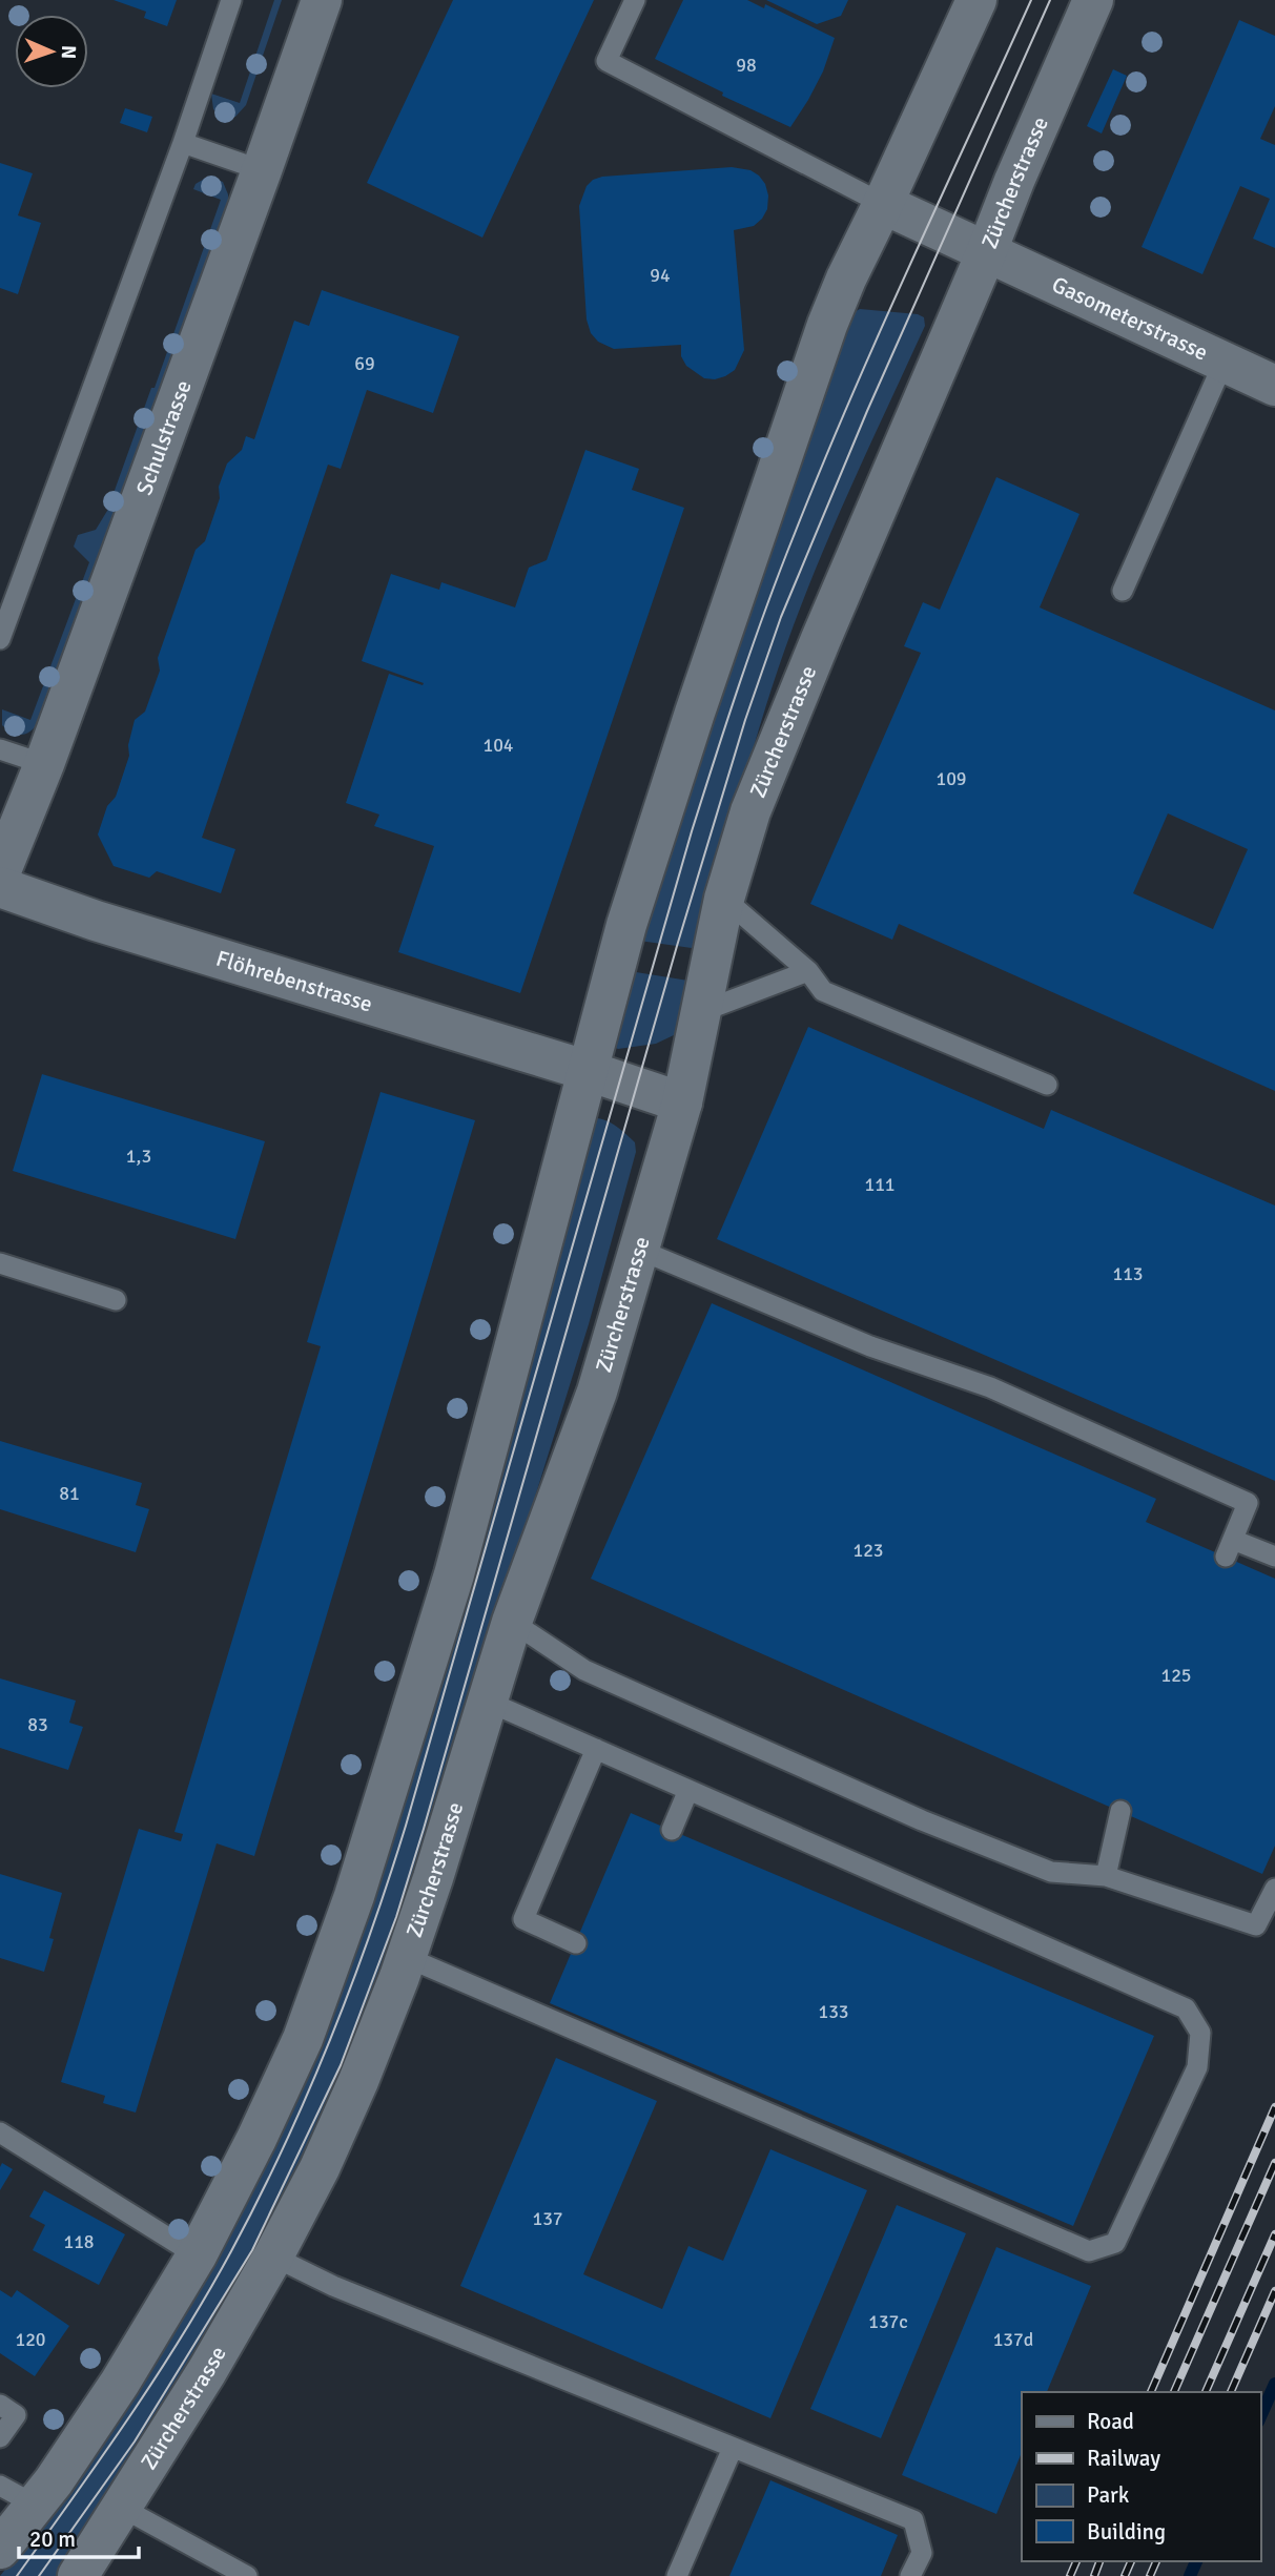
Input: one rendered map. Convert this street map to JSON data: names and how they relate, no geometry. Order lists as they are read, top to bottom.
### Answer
{
  "streets": {
    "main road": [
      "Zürcherstrasse",
      "Gasometerstrasse",
      "Schulstrasse",
      "Flöhrebenstrasse"
    ]
  },
  "crossings": [
    ["Zürcherstrasse", "Gasometerstrasse"],
    ["Zürcherstrasse", "Flöhrebenstrasse"]
  ],
  "house_numbers": [
    "98",
    "94",
    "69",
    "104",
    "109",
    "1,3",
    "111",
    "113",
    "81",
    "123",
    "125",
    "83",
    "133",
    "137",
    "118",
    "137c",
    "120",
    "137d"
  ],
  "legend": [
    "Road",
    "Railway",
    "Park",
    "Building"
  ],
  "scale_bar": "20 m",
  "north": "right"
}
